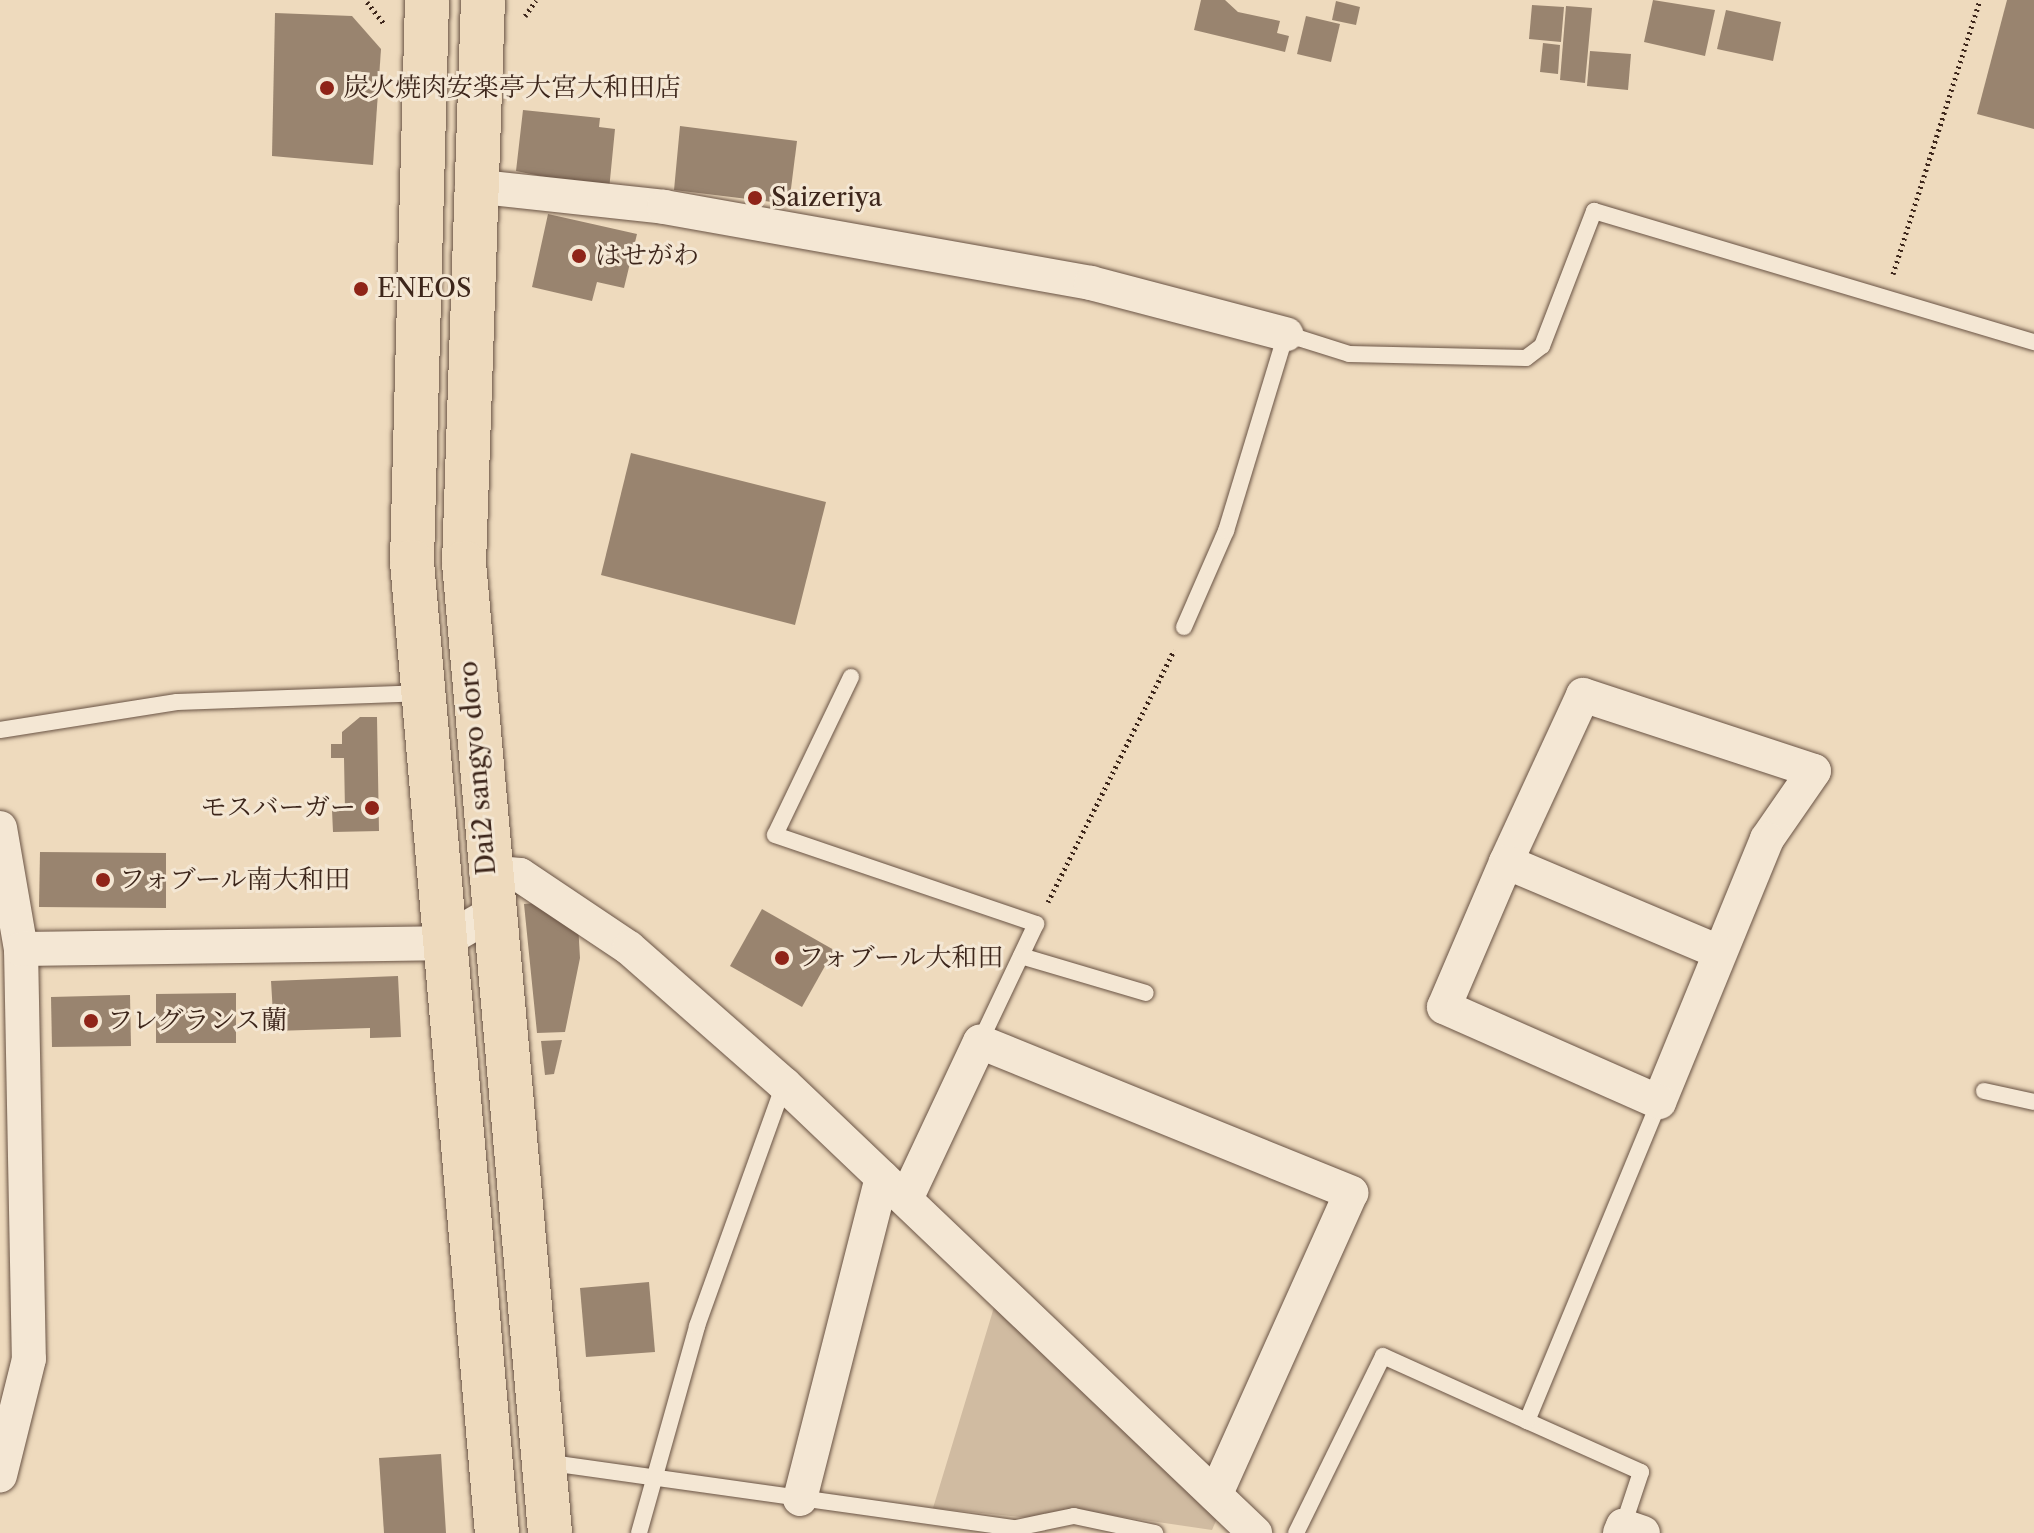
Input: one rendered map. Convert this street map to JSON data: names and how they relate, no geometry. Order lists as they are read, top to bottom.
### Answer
{
  "streets": {
    "main road": ["Dai2 sangyo doro"]
  },
  "places": [
    "炭火焼肉安楽亭大宮大和田店",
    "Saizeriya",
    "はせがわ",
    "ENEOS",
    "モスバーガー",
    "フォブール南大和田",
    "フォブール大和田",
    "フレグランス蘭"
  ]
}
